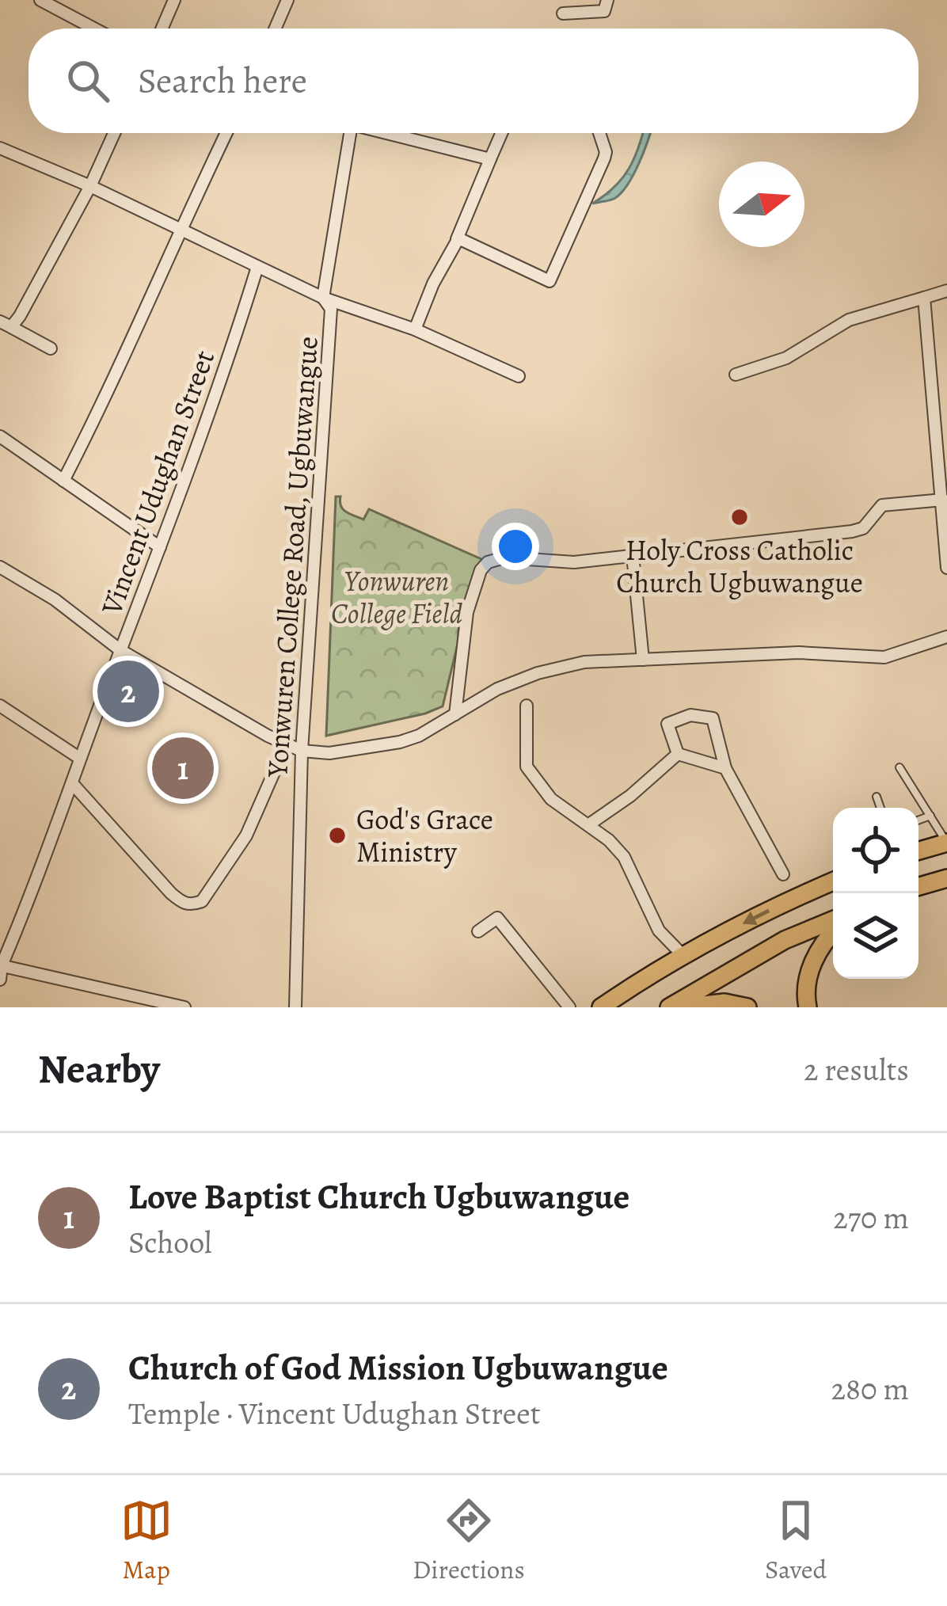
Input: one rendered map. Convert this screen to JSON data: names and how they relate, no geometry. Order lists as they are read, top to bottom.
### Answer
{
  "streets": {
    "street": ["Vincent Udughan Street", "Yonwuren College Road, Ugbuwangue"]
  },
  "crossings": [
    ["Vincent Udughan Street", "Yonwuren College Road, Ugbuwangue"]
  ],
  "parks": ["Yonwuren College Field"],
  "places": ["Holy Cross Catholic Church Ugbuwangue", "God's Grace Ministry"],
  "north": "right",
  "page": {
    "search": "Search here",
    "pins": ["2", "1"],
    "heading": ["Nearby", "2 results"],
    "list": [
      {
        "mark": "1",
        "name": "Love Baptist Church Ugbuwangue",
        "note": "School",
        "value": "270 m"
      },
      {
        "mark": "2",
        "name": "Church of God Mission Ugbuwangue",
        "note": "Temple · Vincent Udughan Street",
        "value": "280 m"
      }
    ],
    "nav": ["Map", "Directions", "Saved"]
  }
}
